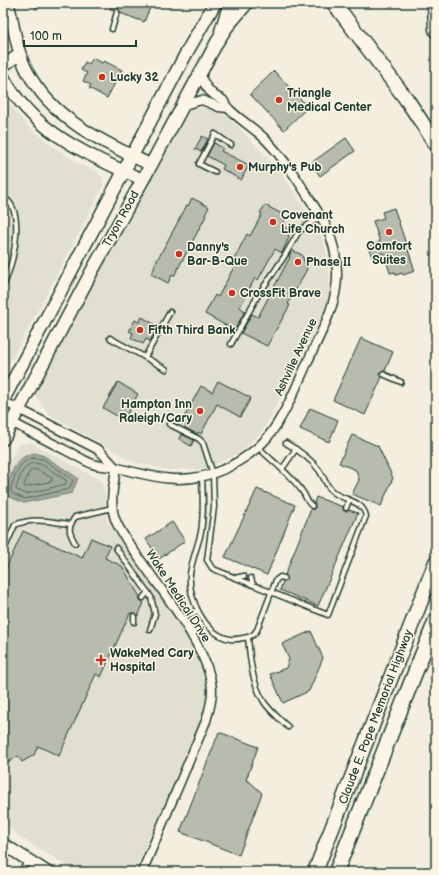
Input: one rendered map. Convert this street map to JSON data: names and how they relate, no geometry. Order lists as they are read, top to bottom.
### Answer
{
  "streets": {
    "highway": ["Claude E. Pope Memorial Highway"],
    "main road": ["Tryon Road"],
    "street": ["Ashville Avenue", "Wake Medical Drive"]
  },
  "crossings": [
    ["Tryon Road", "Ashville Avenue"],
    ["Ashville Avenue", "Wake Medical Drive"]
  ],
  "places": {
    "other": [
      "Lucky 32",
      "Triangle Medical Center",
      "Murphy's Pub",
      "Covenant Life Church",
      "Comfort Suites",
      "Danny's Bar-B-Que",
      "Phase II",
      "CrossFit Brave",
      "Fifth Third Bank",
      "Hampton Inn Raleigh/Cary"
    ],
    "health": ["WakeMed Cary Hospital"]
  },
  "scale_bar": "100 m"
}
